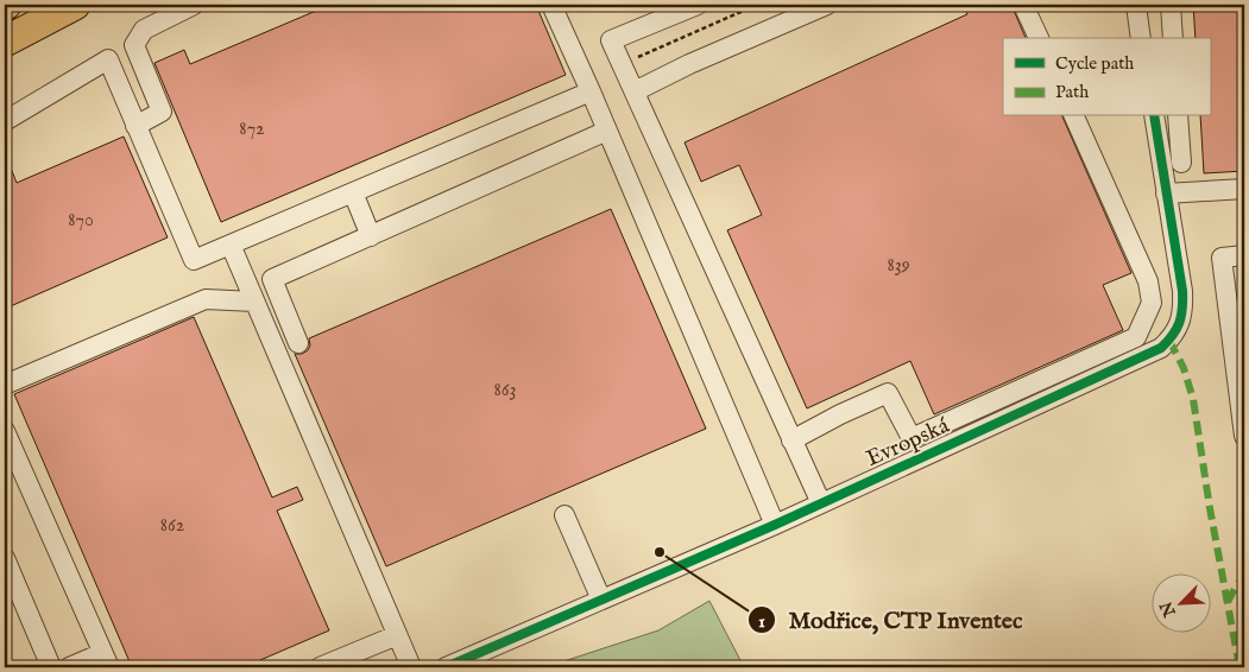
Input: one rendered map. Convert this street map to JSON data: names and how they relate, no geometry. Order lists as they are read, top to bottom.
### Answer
{
  "streets": {
    "street": ["Evropská"]
  },
  "places": ["Modřice, CTP Inventec"],
  "house_numbers": [
    "872",
    "870",
    "839",
    "863",
    "862"
  ],
  "legend": ["Cycle path", "Path"],
  "north": "bottom left"
}
